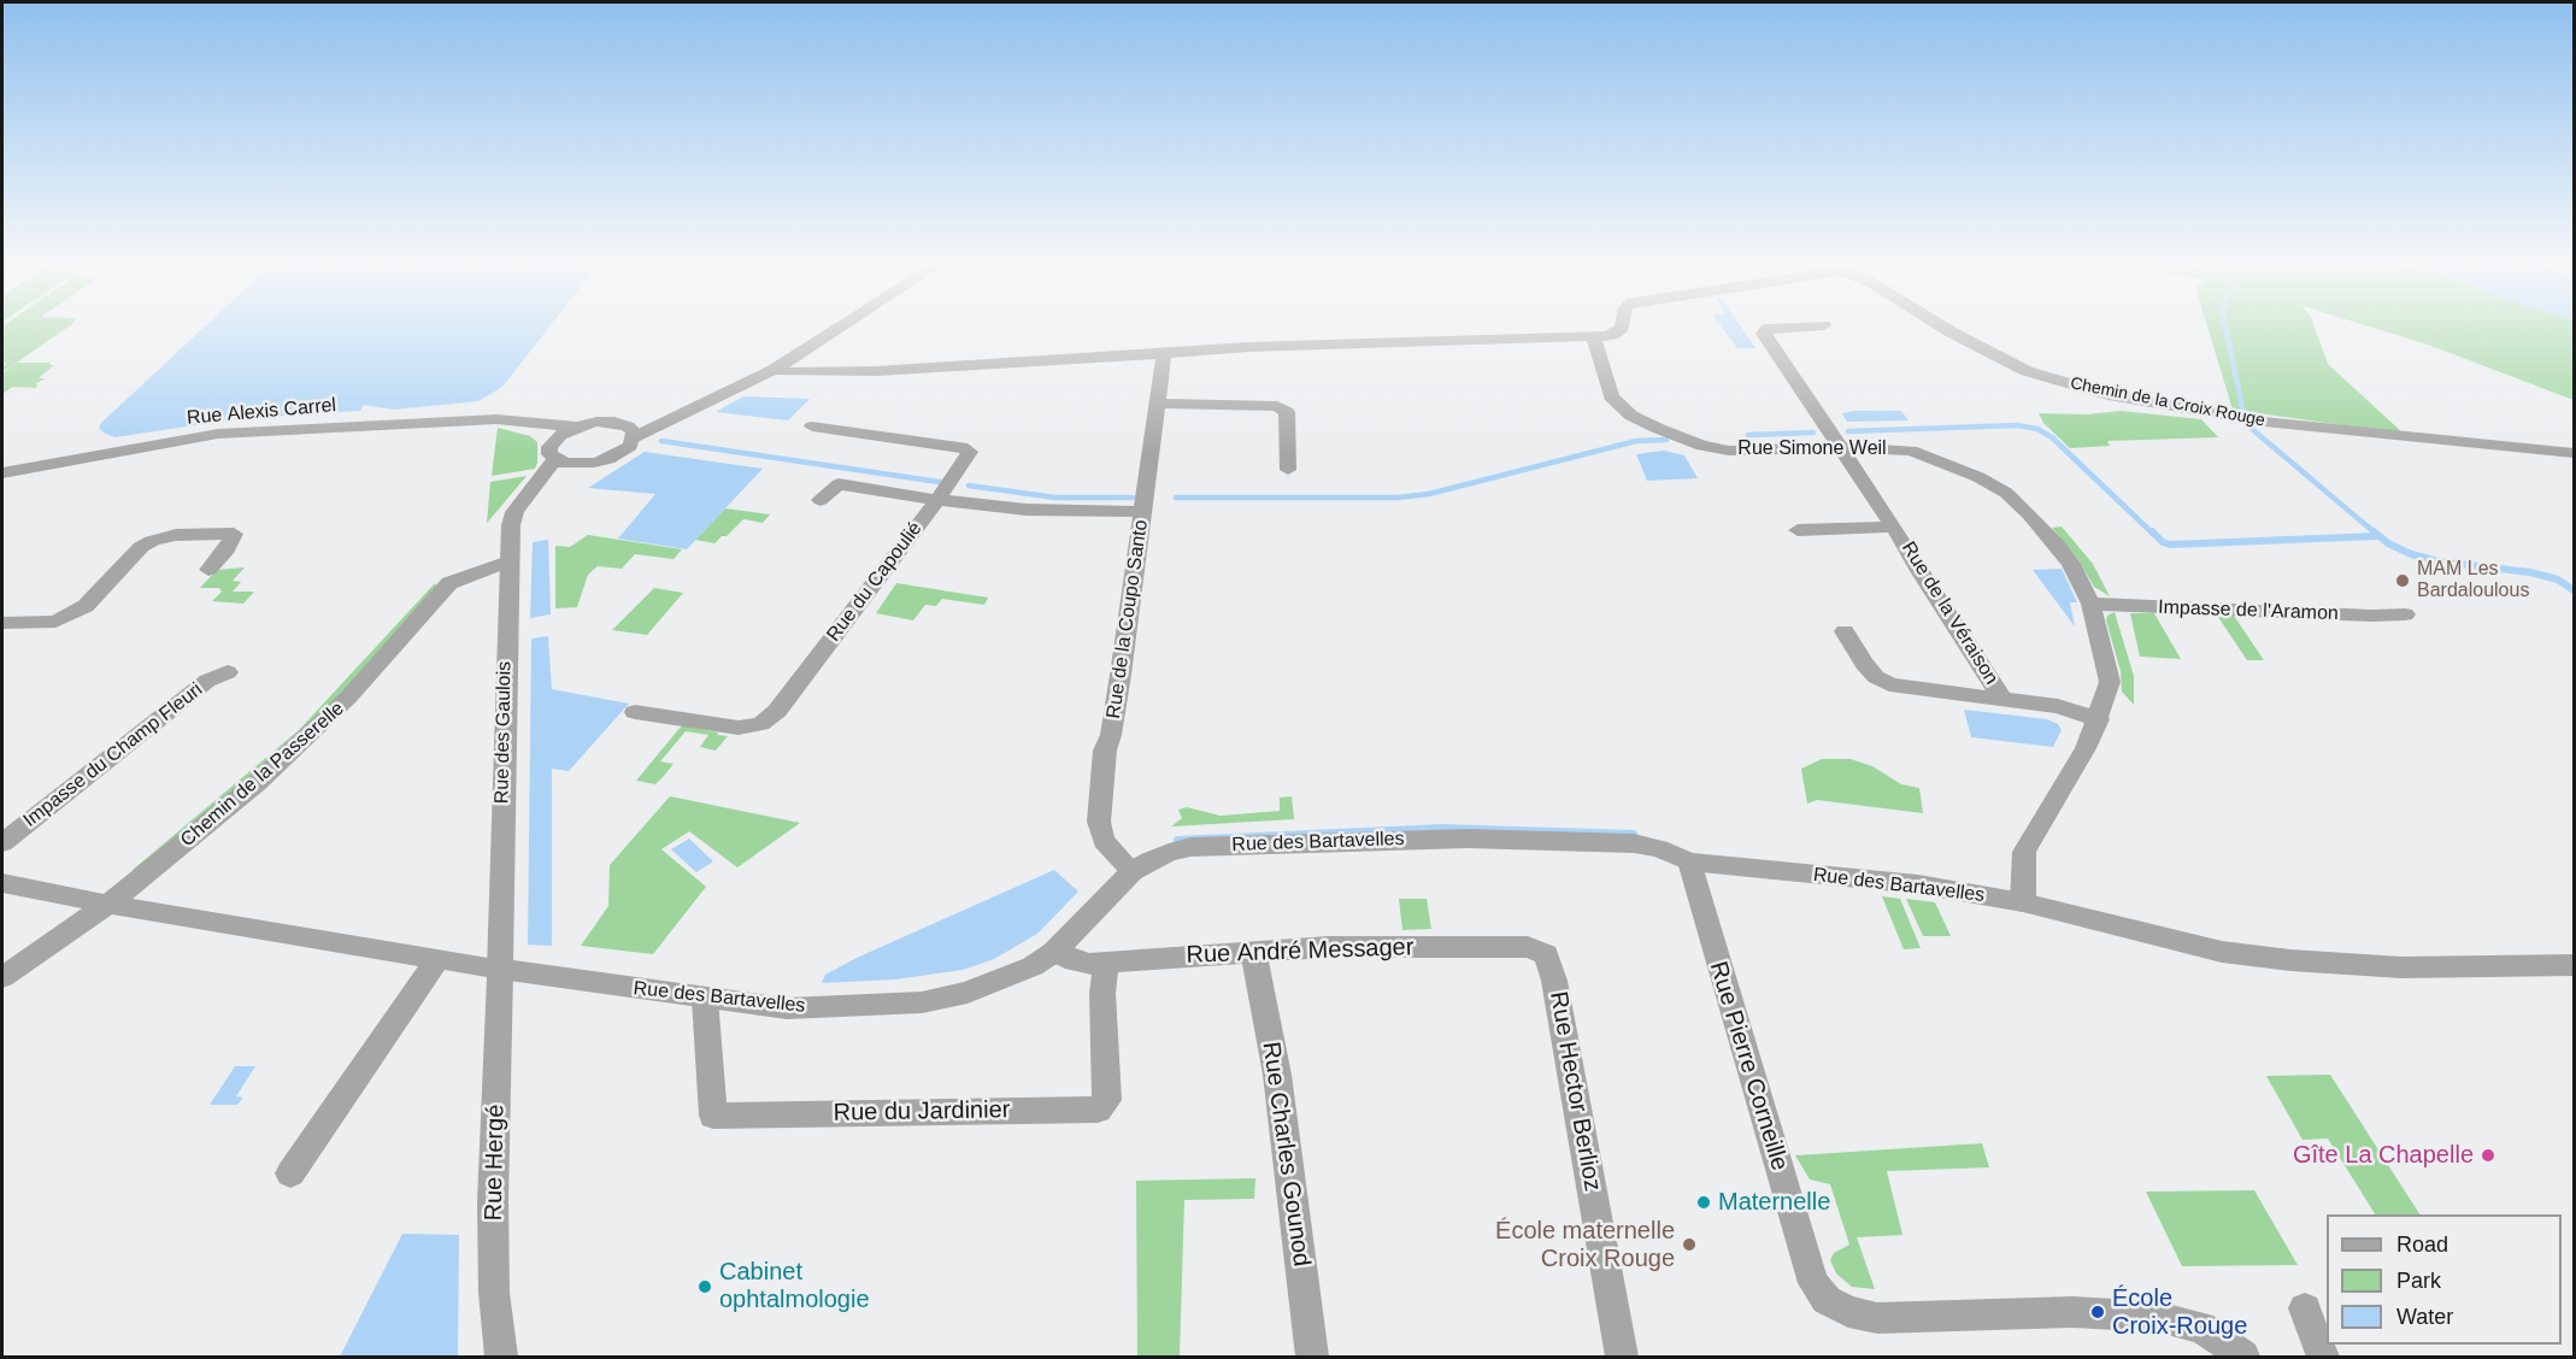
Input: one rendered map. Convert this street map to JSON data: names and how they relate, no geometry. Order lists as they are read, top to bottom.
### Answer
{
  "streets": {
    "street": [
      "Chemin de la Croix Rouge",
      "Rue Alexis Carrel",
      "Rue Simone Weil",
      "Rue du Capoulié",
      "Impasse de l'Aramon",
      "Rue de la Véraison",
      "Rue de la Coupo Santo",
      "Rue des Gaulois",
      "Impasse du Champ Fleuri",
      "Chemin de la Passerelle",
      "Rue des Bartavelles",
      "Rue André Messager",
      "Rue Pierre Corneille",
      "Rue Hector Berlioz",
      "Rue du Jardinier",
      "Rue Charles Gounod",
      "Rue Hergé"
    ]
  },
  "crossings": [
    ["Chemin de la Croix Rouge", "Rue Simone Weil"],
    ["Chemin de la Croix Rouge", "Rue de la Coupo Santo"],
    ["Rue Simone Weil", "Impasse de l'Aramon"],
    ["Rue Simone Weil", "Rue de la Véraison"],
    ["Rue Simone Weil", "Rue des Bartavelles"],
    ["Rue de la Coupo Santo", "Rue des Bartavelles"],
    ["Rue des Gaulois", "Chemin de la Passerelle"],
    ["Rue des Gaulois", "Rue des Bartavelles"],
    ["Rue des Gaulois", "Rue Hergé"],
    ["Chemin de la Passerelle", "Rue des Bartavelles"],
    ["Rue des Bartavelles", "Rue André Messager"],
    ["Rue des Bartavelles", "Rue Pierre Corneille"],
    ["Rue des Bartavelles", "Rue du Jardinier"],
    ["Rue des Bartavelles", "Rue Hergé"],
    ["Rue André Messager", "Rue Hector Berlioz"],
    ["Rue André Messager", "Rue du Jardinier"],
    ["Rue André Messager", "Rue Charles Gounod"]
  ],
  "places": [
    "MAM Les Bardaloulous",
    "Gîte La Chapelle",
    "Maternelle",
    "École maternelle Croix Rouge",
    "Cabinet ophtalmologie",
    "École Croix-Rouge"
  ],
  "legend": ["Road", "Park", "Water"]
}
